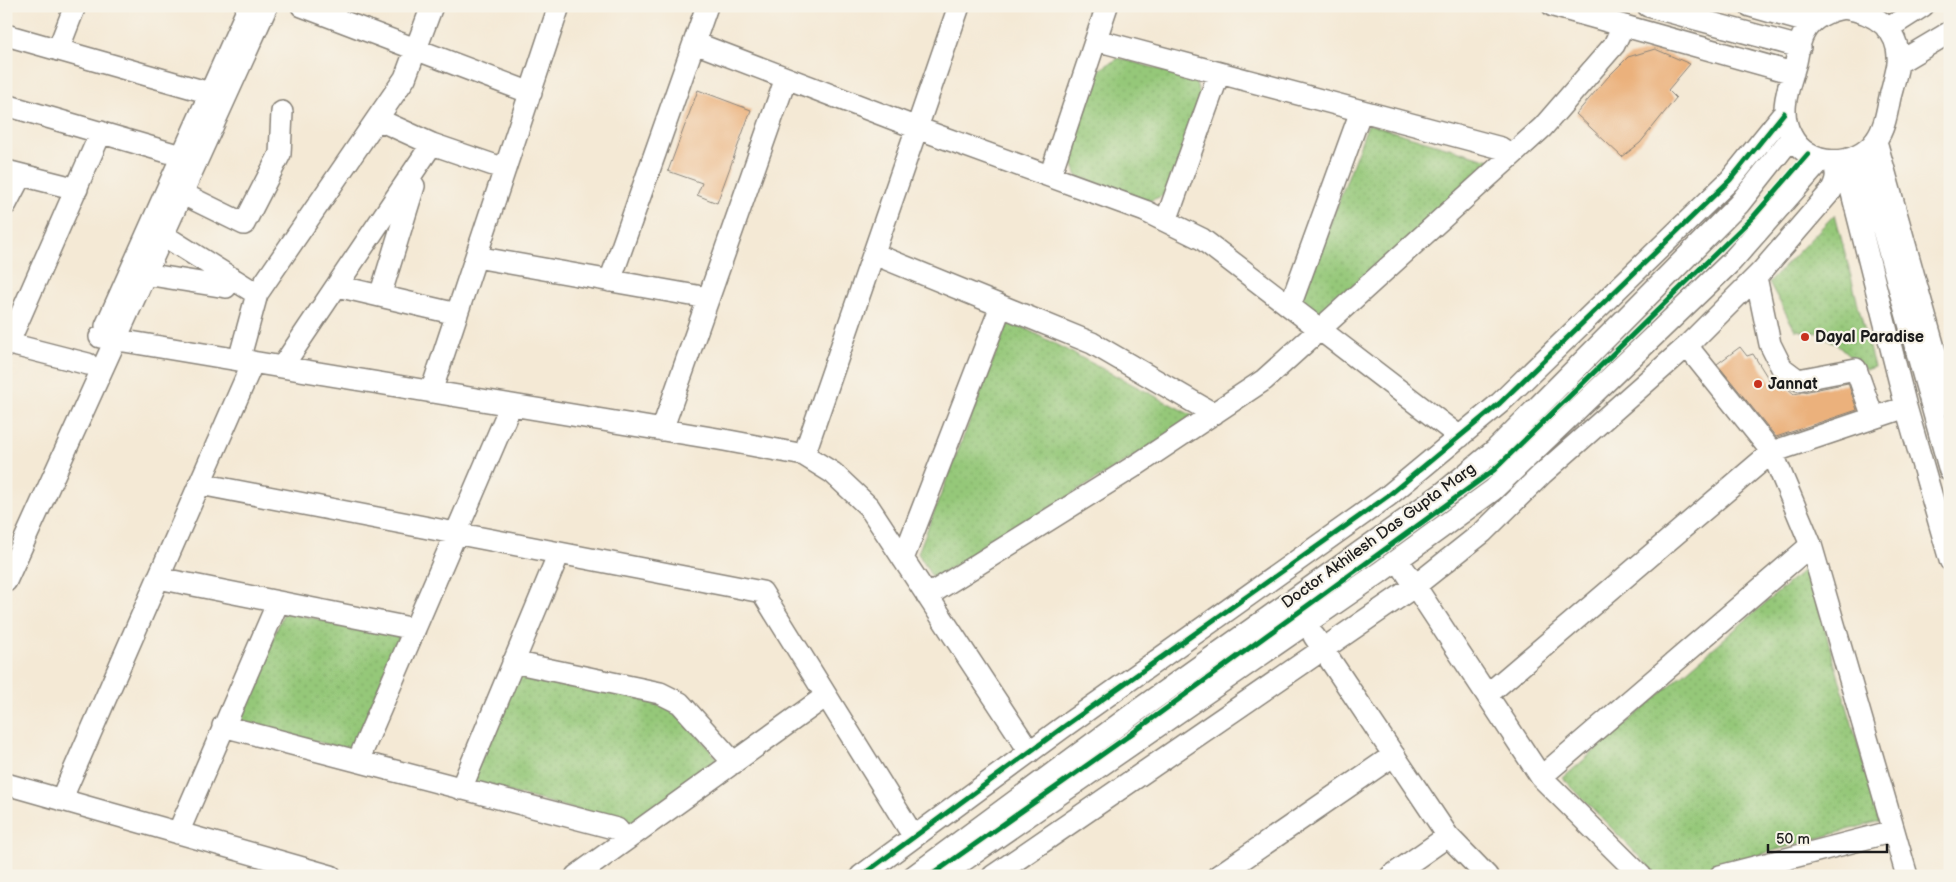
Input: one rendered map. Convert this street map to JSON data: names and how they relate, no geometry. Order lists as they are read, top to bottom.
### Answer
{
  "streets": {
    "street": ["Doctor Akhilesh Das Gupta Marg"]
  },
  "places": ["Dayal Paradise", "Jannat"],
  "scale_bar": "50 m"
}
